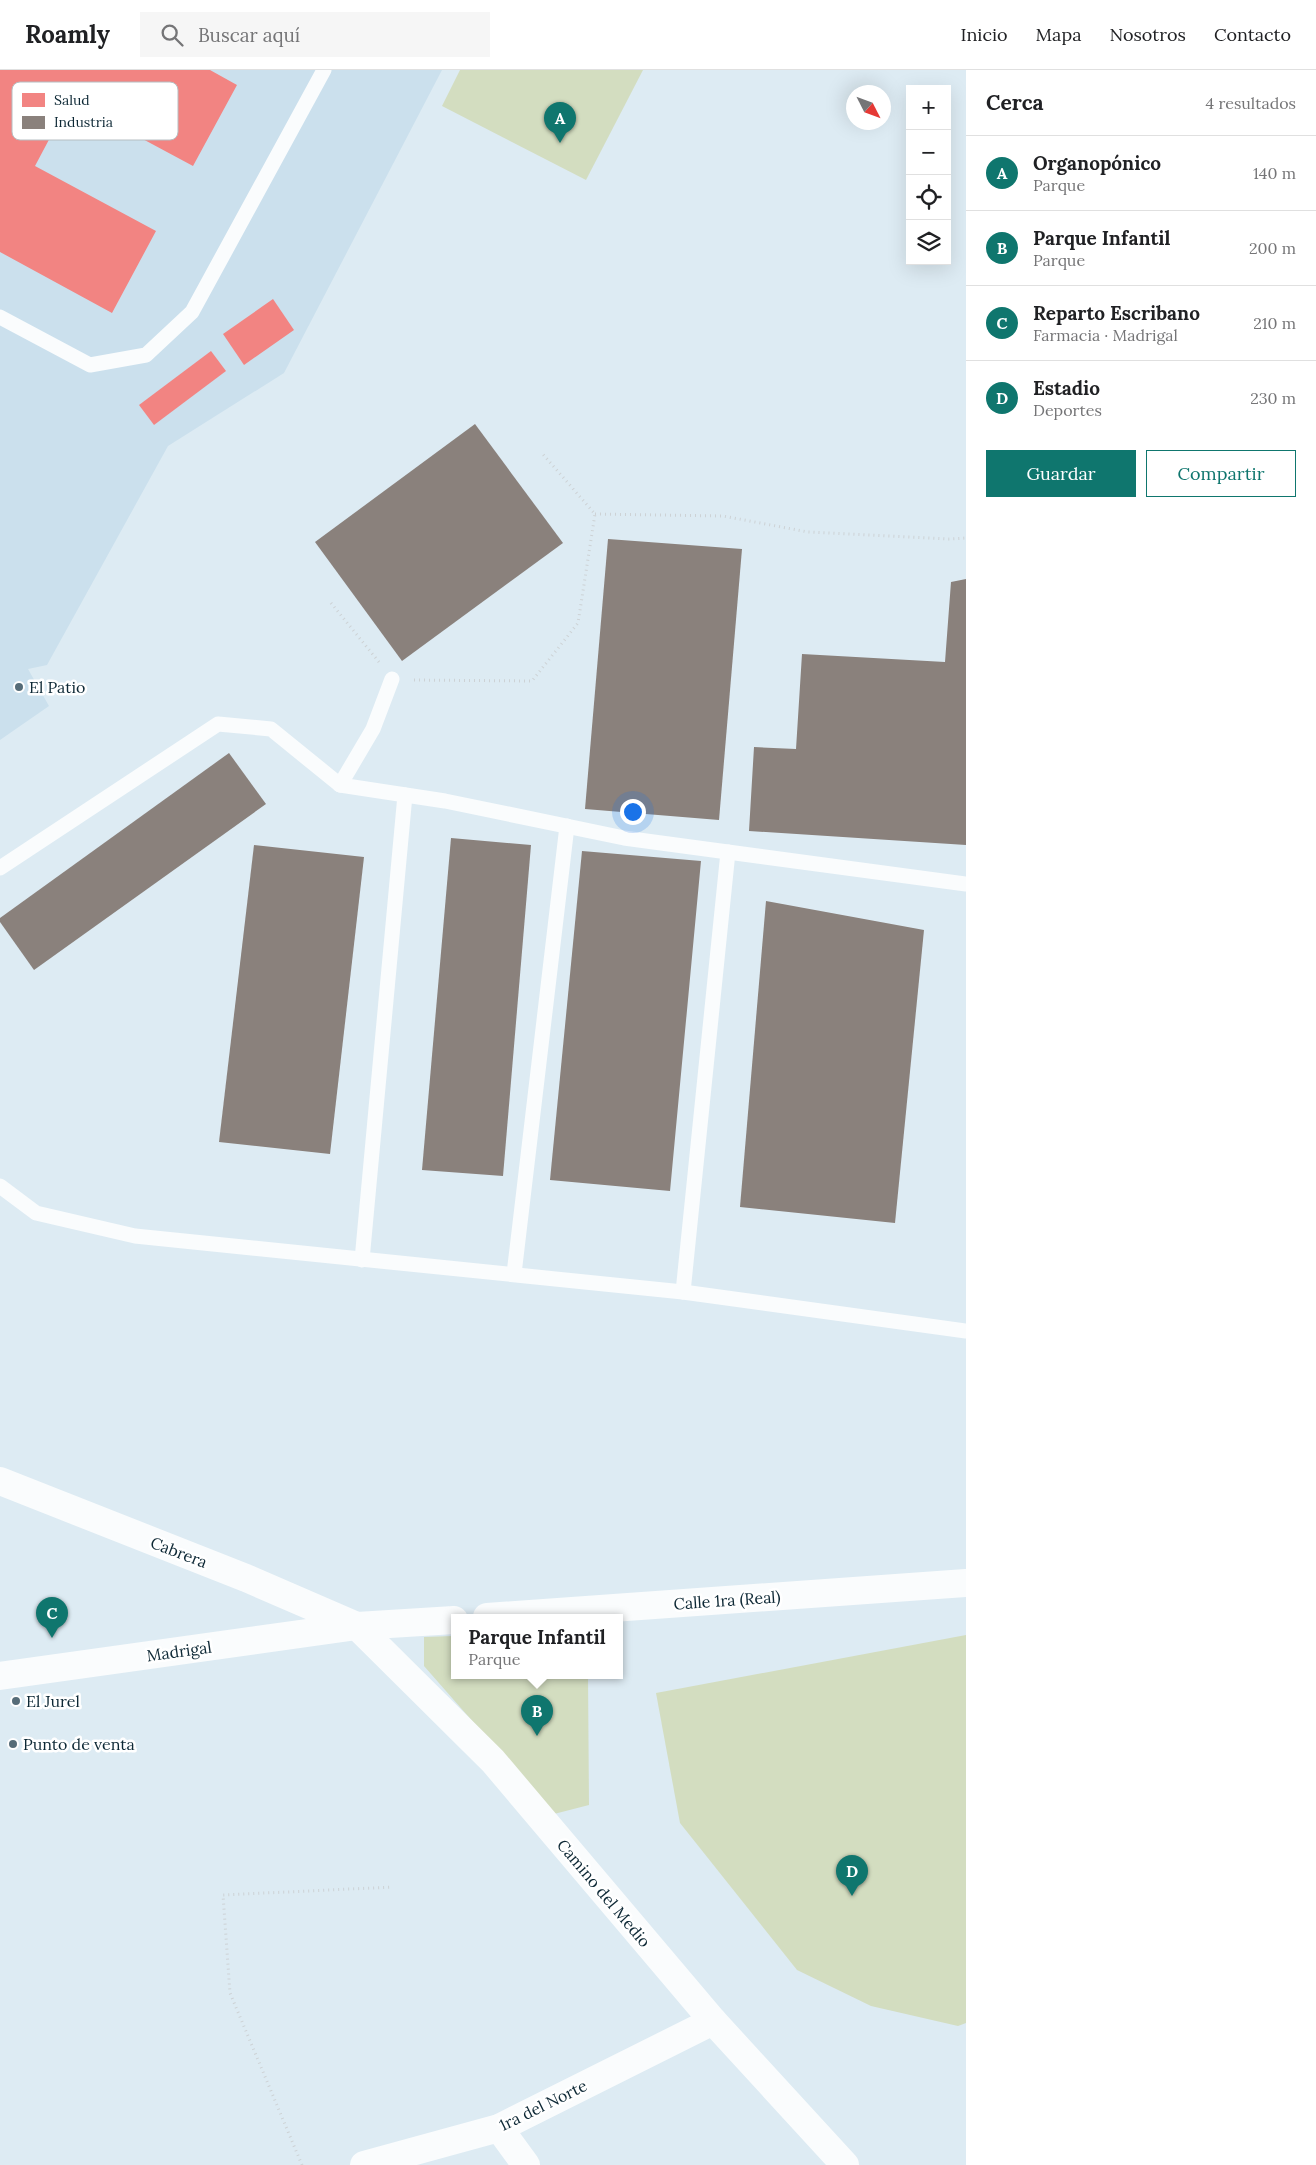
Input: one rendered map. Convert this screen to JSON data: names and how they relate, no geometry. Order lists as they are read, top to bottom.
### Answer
{
  "streets": {
    "street": [
      "Cabrera",
      "Calle 1ra (Real)",
      "Madrigal",
      "Camino del Medio",
      "1ra del Norte"
    ]
  },
  "crossings": [
    ["Cabrera", "Madrigal"],
    ["Cabrera", "Camino del Medio"],
    ["Madrigal", "Camino del Medio"],
    ["Camino del Medio", "1ra del Norte"]
  ],
  "places": ["El Patio", "El Jurel", "Punto de venta"],
  "legend": ["Salud", "Industria"],
  "north": "bottom right",
  "page": {
    "header": "Roamly",
    "search": "Buscar aquí",
    "nav": [
      "Inicio",
      "Mapa",
      "Nosotros",
      "Contacto"
    ],
    "heading": ["Cerca", "4 resultados"],
    "map_buttons": ["+", "−"],
    "pins": [
      "A",
      "C",
      "B",
      "D"
    ],
    "list": [
      {
        "mark": "A",
        "name": "Organopónico",
        "note": "Parque",
        "value": "140 m"
      },
      {
        "mark": "B",
        "name": "Parque Infantil",
        "note": "Parque",
        "value": "200 m"
      },
      {
        "mark": "C",
        "name": "Reparto Escribano",
        "note": "Farmacia · Madrigal",
        "value": "210 m"
      },
      {
        "mark": "D",
        "name": "Estadio",
        "note": "Deportes",
        "value": "230 m"
      }
    ],
    "buttons": ["Guardar", "Compartir"],
    "popup": ["Parque Infantil", "Parque"]
  }
}
